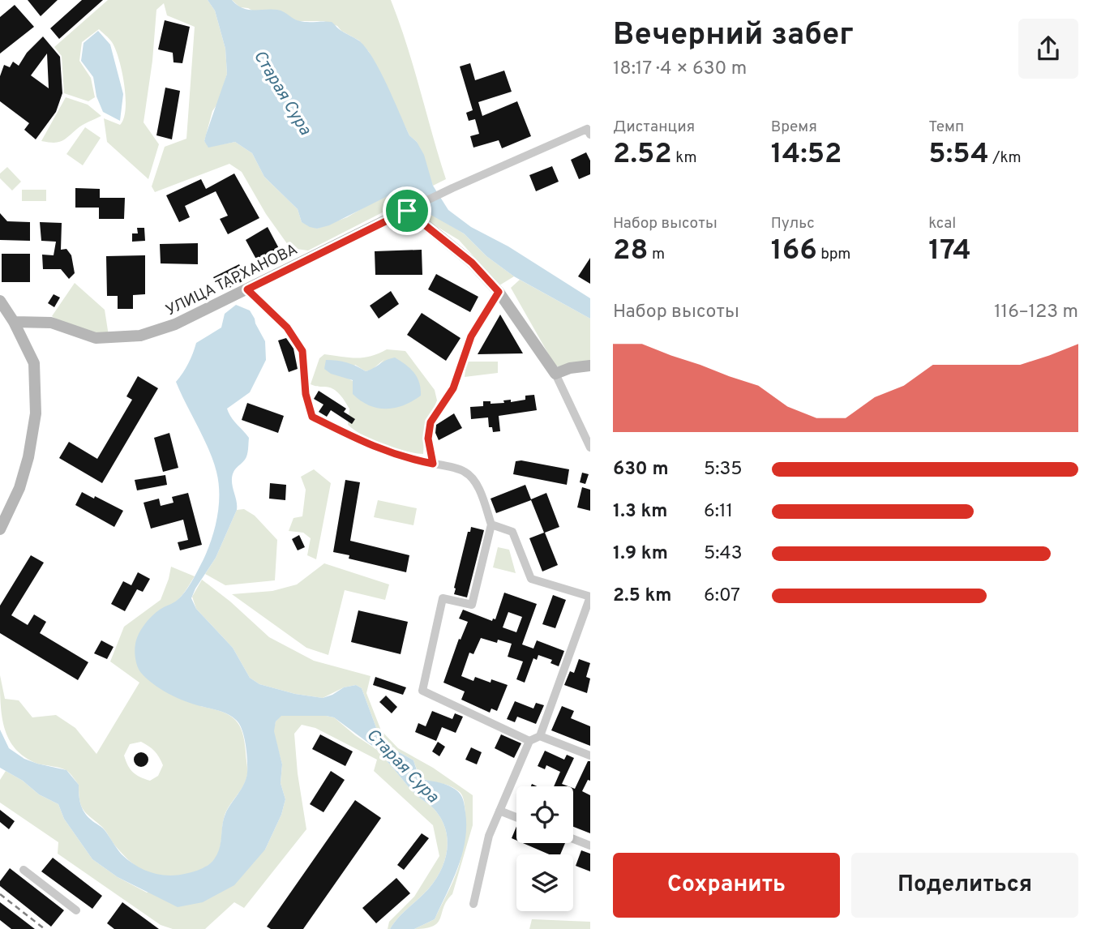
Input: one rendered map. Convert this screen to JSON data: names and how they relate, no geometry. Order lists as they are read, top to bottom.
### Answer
{
  "streets": {
    "street": ["УЛИЦА ТАРХАНОВА"]
  },
  "water": ["Старая Сура"],
  "page": {
    "heading": ["Вечерний забег", "18:17 · 4 × 630 m"],
    "stats": [
      ["Дистанция", "2.52 km"],
      ["Время", "14:52"],
      ["Темп", "5:54 /km"],
      ["Набор высоты", "28 m"],
      ["Пульс", "166 bpm"],
      ["kcal", "174"]
    ],
    "chart": ["Набор высоты", "116–123 m"],
    "list": [
      {
        "name": "630 m",
        "note": "5:35"
      },
      {
        "name": "1.3 km",
        "note": "6:11"
      },
      {
        "name": "1.9 km",
        "note": "5:43"
      },
      {
        "name": "2.5 km",
        "note": "6:07"
      }
    ],
    "buttons": ["Сохранить", "Поделиться"]
  }
}
